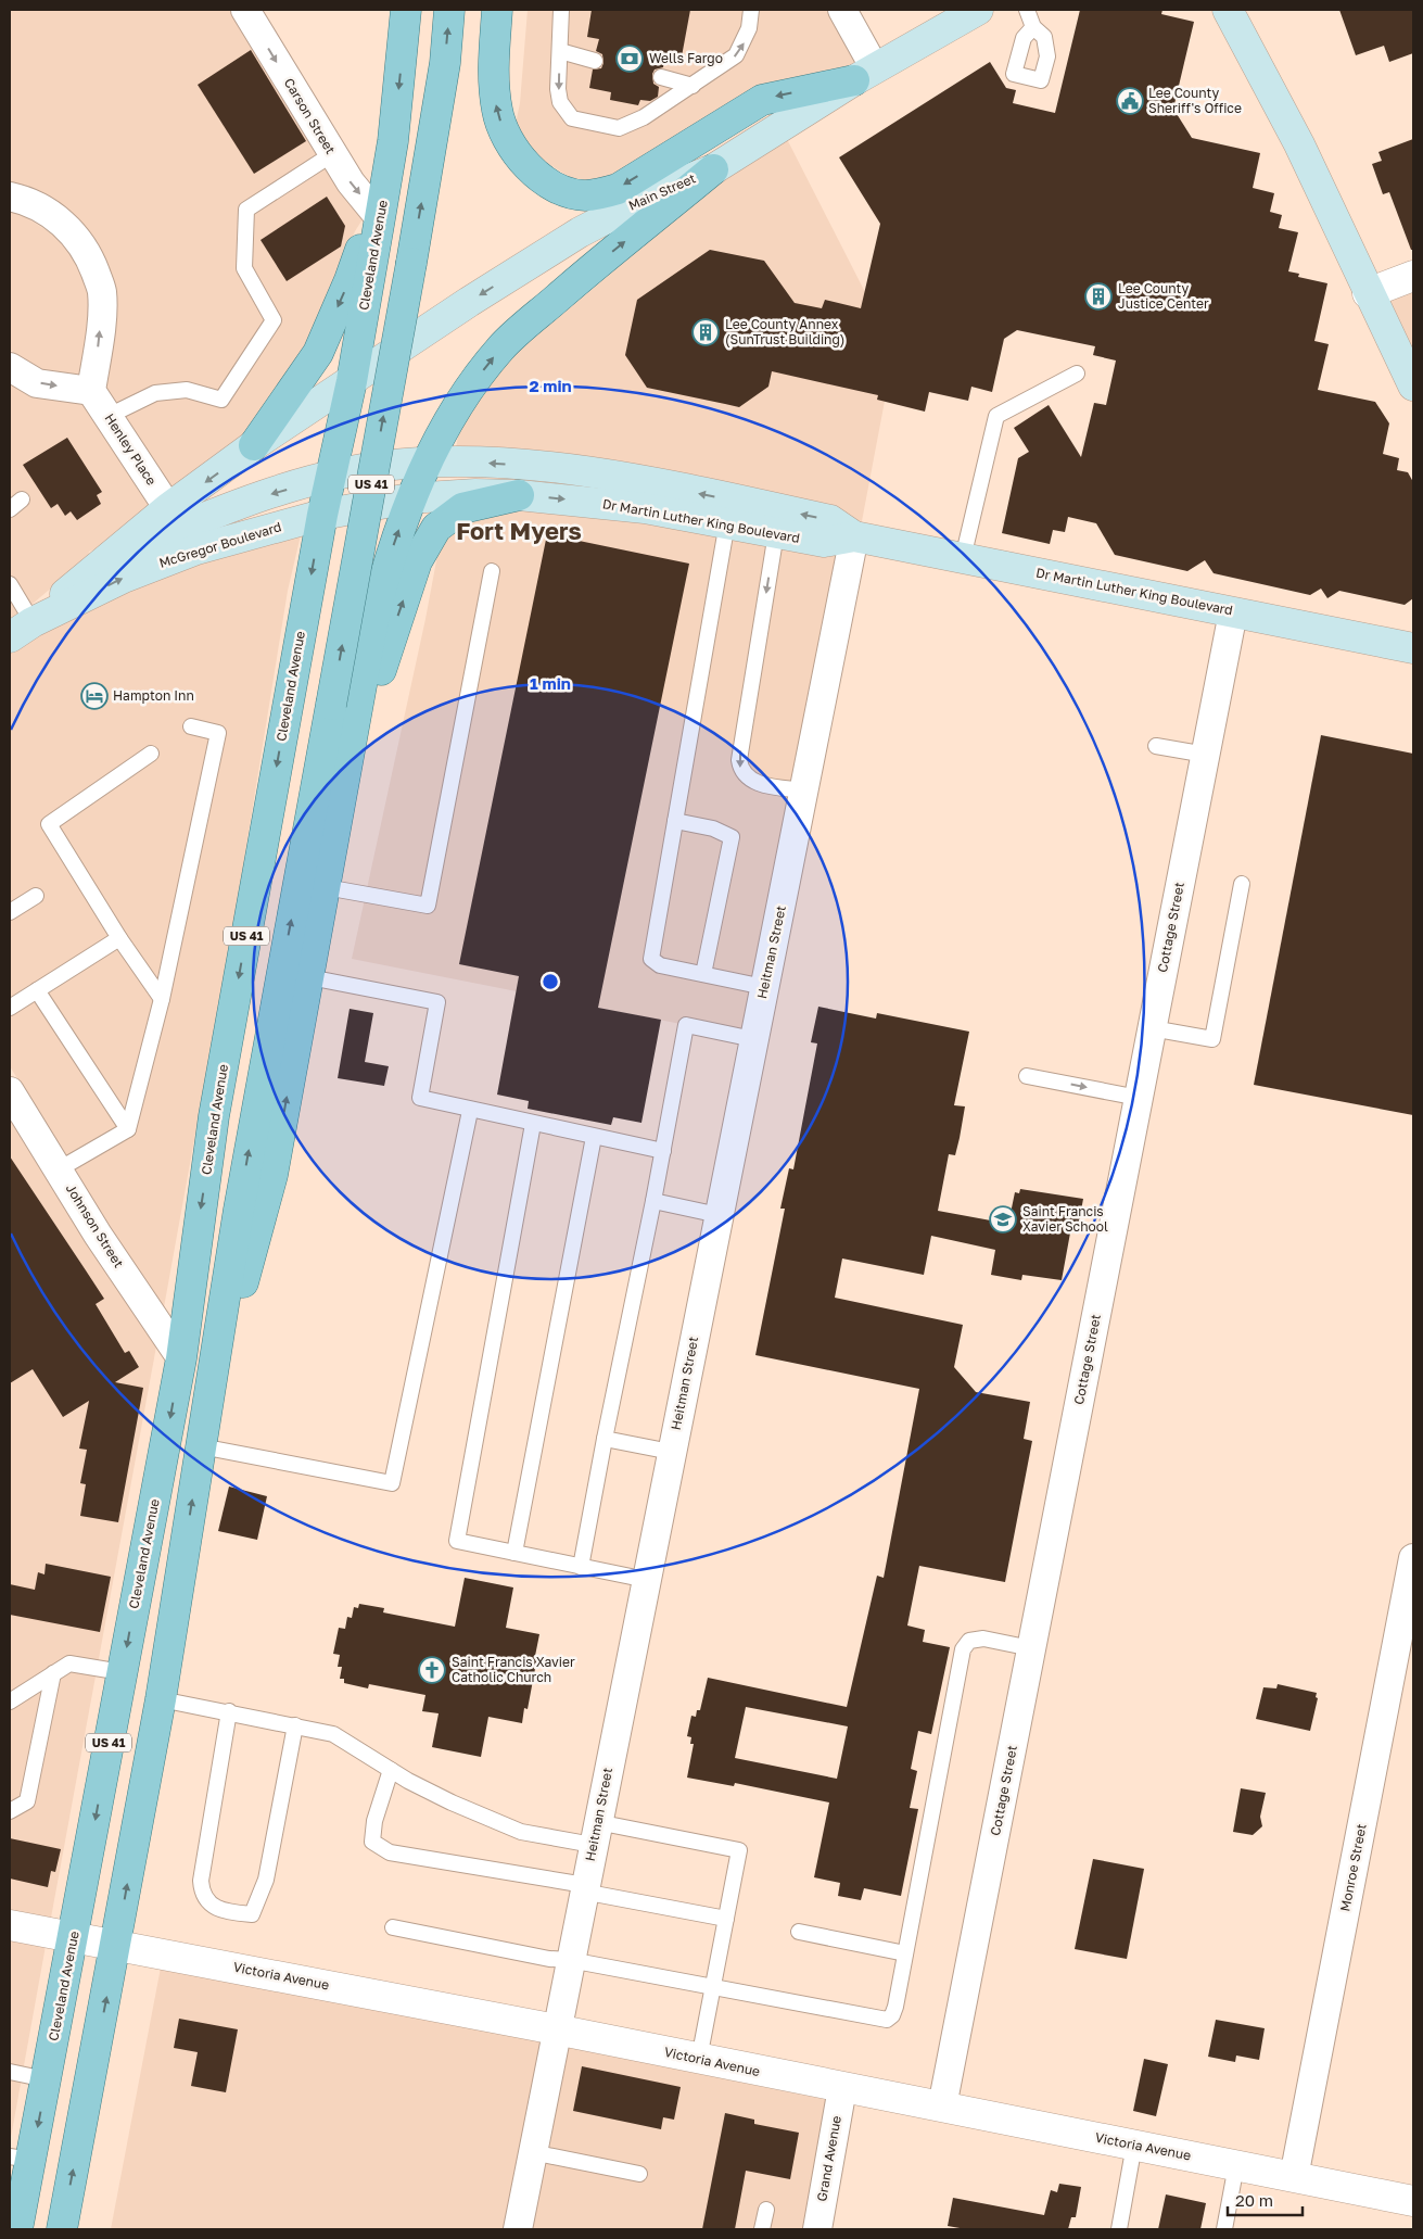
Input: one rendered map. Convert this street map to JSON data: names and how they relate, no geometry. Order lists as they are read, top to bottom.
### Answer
{
  "streets": {
    "main road": [
      "Main Street",
      "Cleveland Avenue",
      "US 41",
      "Dr Martin Luther King Boulevard",
      "McGregor Boulevard"
    ],
    "street": [
      "Carson Street",
      "Henley Place",
      "Cottage Street",
      "Heitman Street",
      "Johnson Street",
      "Monroe Street",
      "Victoria Avenue",
      "Grand Avenue"
    ]
  },
  "crossings": [
    ["Carson Street", "Cleveland Avenue"],
    ["Main Street", "Cleveland Avenue"],
    ["Main Street", "McGregor Boulevard"],
    ["Cleveland Avenue", "Dr Martin Luther King Boulevard"],
    ["Cleveland Avenue", "McGregor Boulevard"],
    ["Cleveland Avenue", "Johnson Street"],
    ["Cleveland Avenue", "Victoria Avenue"],
    ["Henley Place", "McGregor Boulevard"],
    ["US 41", "Victoria Avenue"],
    ["Dr Martin Luther King Boulevard", "McGregor Boulevard"],
    ["Dr Martin Luther King Boulevard", "Cottage Street"],
    ["Dr Martin Luther King Boulevard", "Heitman Street"],
    ["Cottage Street", "Victoria Avenue"],
    ["Heitman Street", "Victoria Avenue"],
    ["Monroe Street", "Victoria Avenue"],
    ["Victoria Avenue", "Grand Avenue"]
  ],
  "one_way": ["Carson Street"],
  "districts": ["Fort Myers"],
  "places": {
    "bank": ["Wells Fargo"],
    "public building": ["Lee County Sheriff's Office"],
    "building": ["Lee County Justice Center", "Lee County Annex (SunTrust Building)"],
    "hotel": ["Hampton Inn"],
    "school or university": ["Saint Francis Xavier School"],
    "church": ["Saint Francis Xavier Catholic Church"]
  },
  "scale_bar": "20 m",
  "rings": ["2 min", "1 min"]
}
